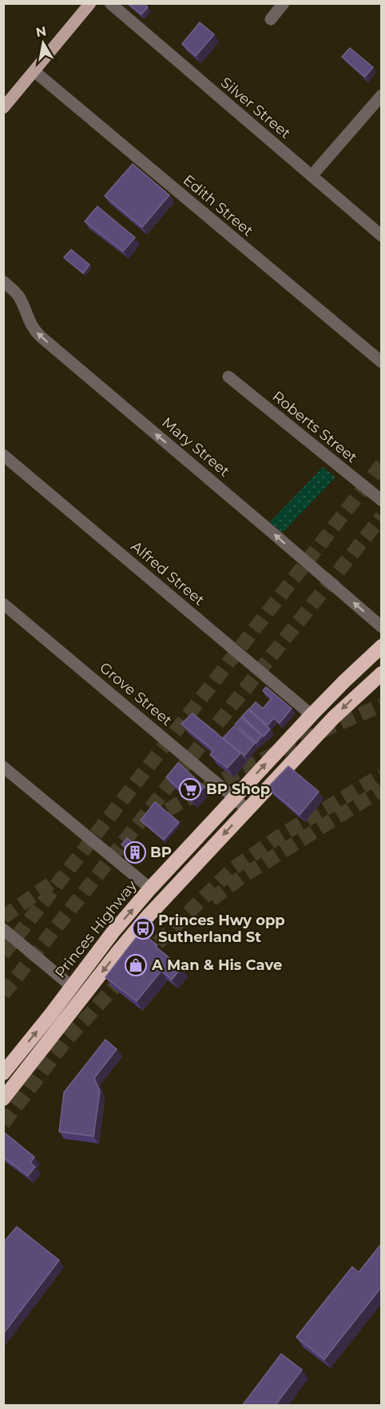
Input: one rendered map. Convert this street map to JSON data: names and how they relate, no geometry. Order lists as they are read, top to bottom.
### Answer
{
  "streets": {
    "highway": ["Princes Highway"],
    "street": [
      "Silver Street",
      "Edith Street",
      "Roberts Street",
      "Mary Street",
      "Alfred Street",
      "Grove Street"
    ]
  },
  "crossings": [
    ["Alfred Street", "Princes Highway"],
    ["Grove Street", "Princes Highway"]
  ],
  "one_way": ["Mary Street"],
  "places": {
    "supermarket": ["BP Shop"],
    "building": ["BP"],
    "bus stop": ["Princes Hwy opp Sutherland St"],
    "shop": ["A Man & His Cave"]
  },
  "north": "top"
}
